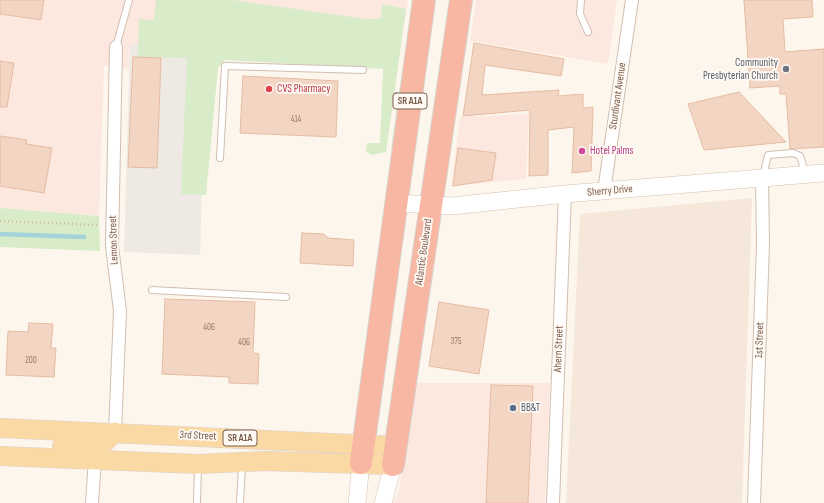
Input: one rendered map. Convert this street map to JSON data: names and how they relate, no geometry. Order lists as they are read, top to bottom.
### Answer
{
  "streets": {
    "highway": ["SR A1A", "Atlantic Boulevard"],
    "main road": ["3rd Street"],
    "street": [
      "Sturdivant Avenue",
      "Sherry Drive",
      "Lemon Street",
      "1st Street",
      "Ahern Street"
    ]
  },
  "crossings": [
    ["Sturdivant Avenue", "Sherry Drive"],
    ["SR A1A", "Sherry Drive"],
    ["SR A1A", "3rd Street"],
    ["Sherry Drive", "Atlantic Boulevard"],
    ["Sherry Drive", "1st Street"],
    ["Sherry Drive", "Ahern Street"],
    ["Lemon Street", "3rd Street"],
    ["Atlantic Boulevard", "3rd Street"]
  ],
  "places": [
    "Community Presbyterian Church",
    "CVS Pharmacy",
    "Hotel Palms",
    "BB&T"
  ],
  "house_numbers": [
    "414",
    "406",
    "375",
    "406",
    "200"
  ]
}
